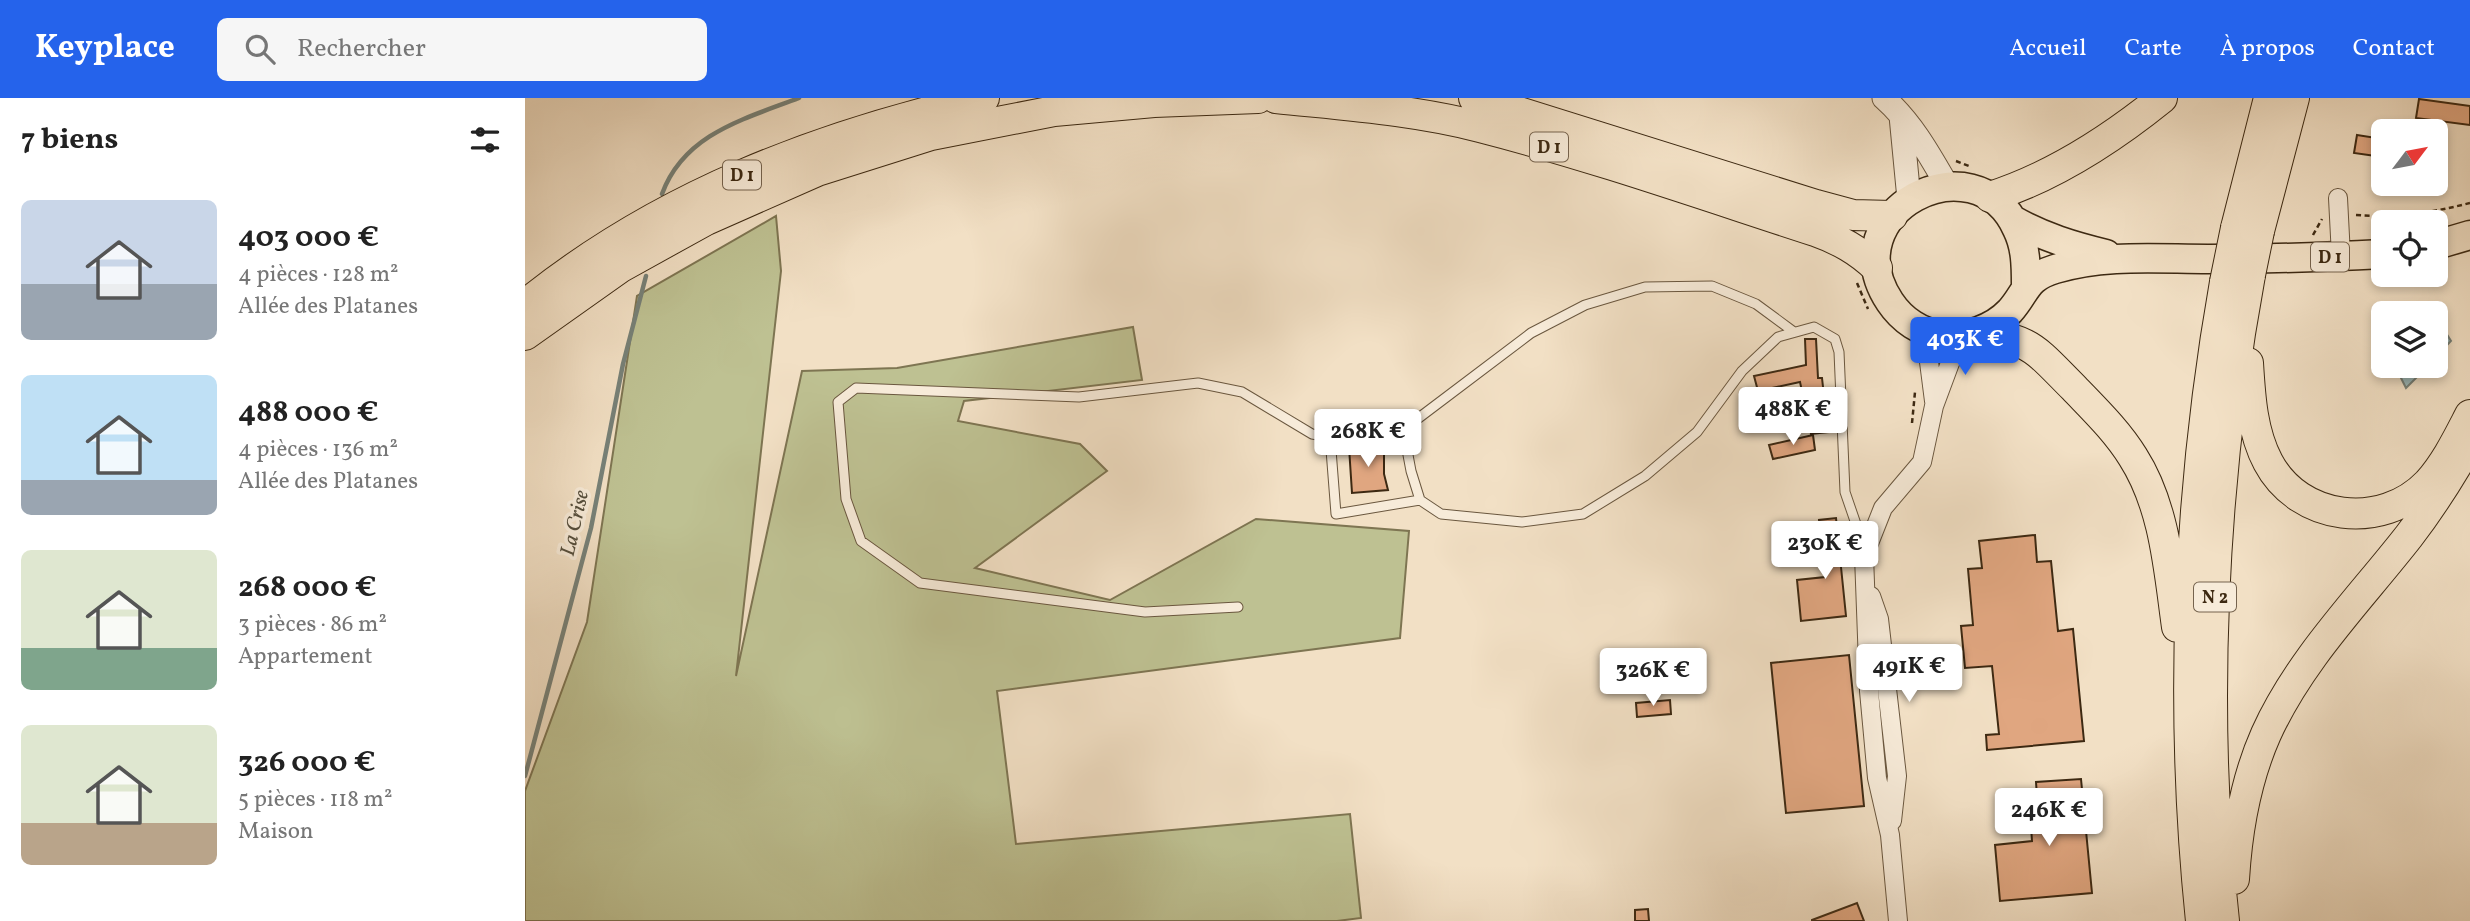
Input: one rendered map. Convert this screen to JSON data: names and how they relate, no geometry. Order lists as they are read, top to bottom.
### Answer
{
  "streets": {
    "highway": ["D 1", "N 2"]
  },
  "water": ["La Crise"],
  "north": "top right",
  "page": {
    "header": "Keyplace",
    "search": "Rechercher",
    "nav": [
      "Accueil",
      "Carte",
      "À propos",
      "Contact"
    ],
    "heading": "7 biens",
    "list": [
      {
        "name": "403 000 €",
        "note": "4 pièces · 128 m² · Allée des Platanes"
      },
      {
        "name": "488 000 €",
        "note": "4 pièces · 136 m² · Allée des Platanes"
      },
      {
        "name": "268 000 €",
        "note": "3 pièces · 86 m² · Appartement"
      },
      {
        "name": "326 000 €",
        "note": "5 pièces · 118 m² · Maison"
      }
    ],
    "price": [
      "403K €",
      "488K €",
      "268K €",
      "230K €",
      "491K €",
      "326K €",
      "246K €"
    ]
  }
}
